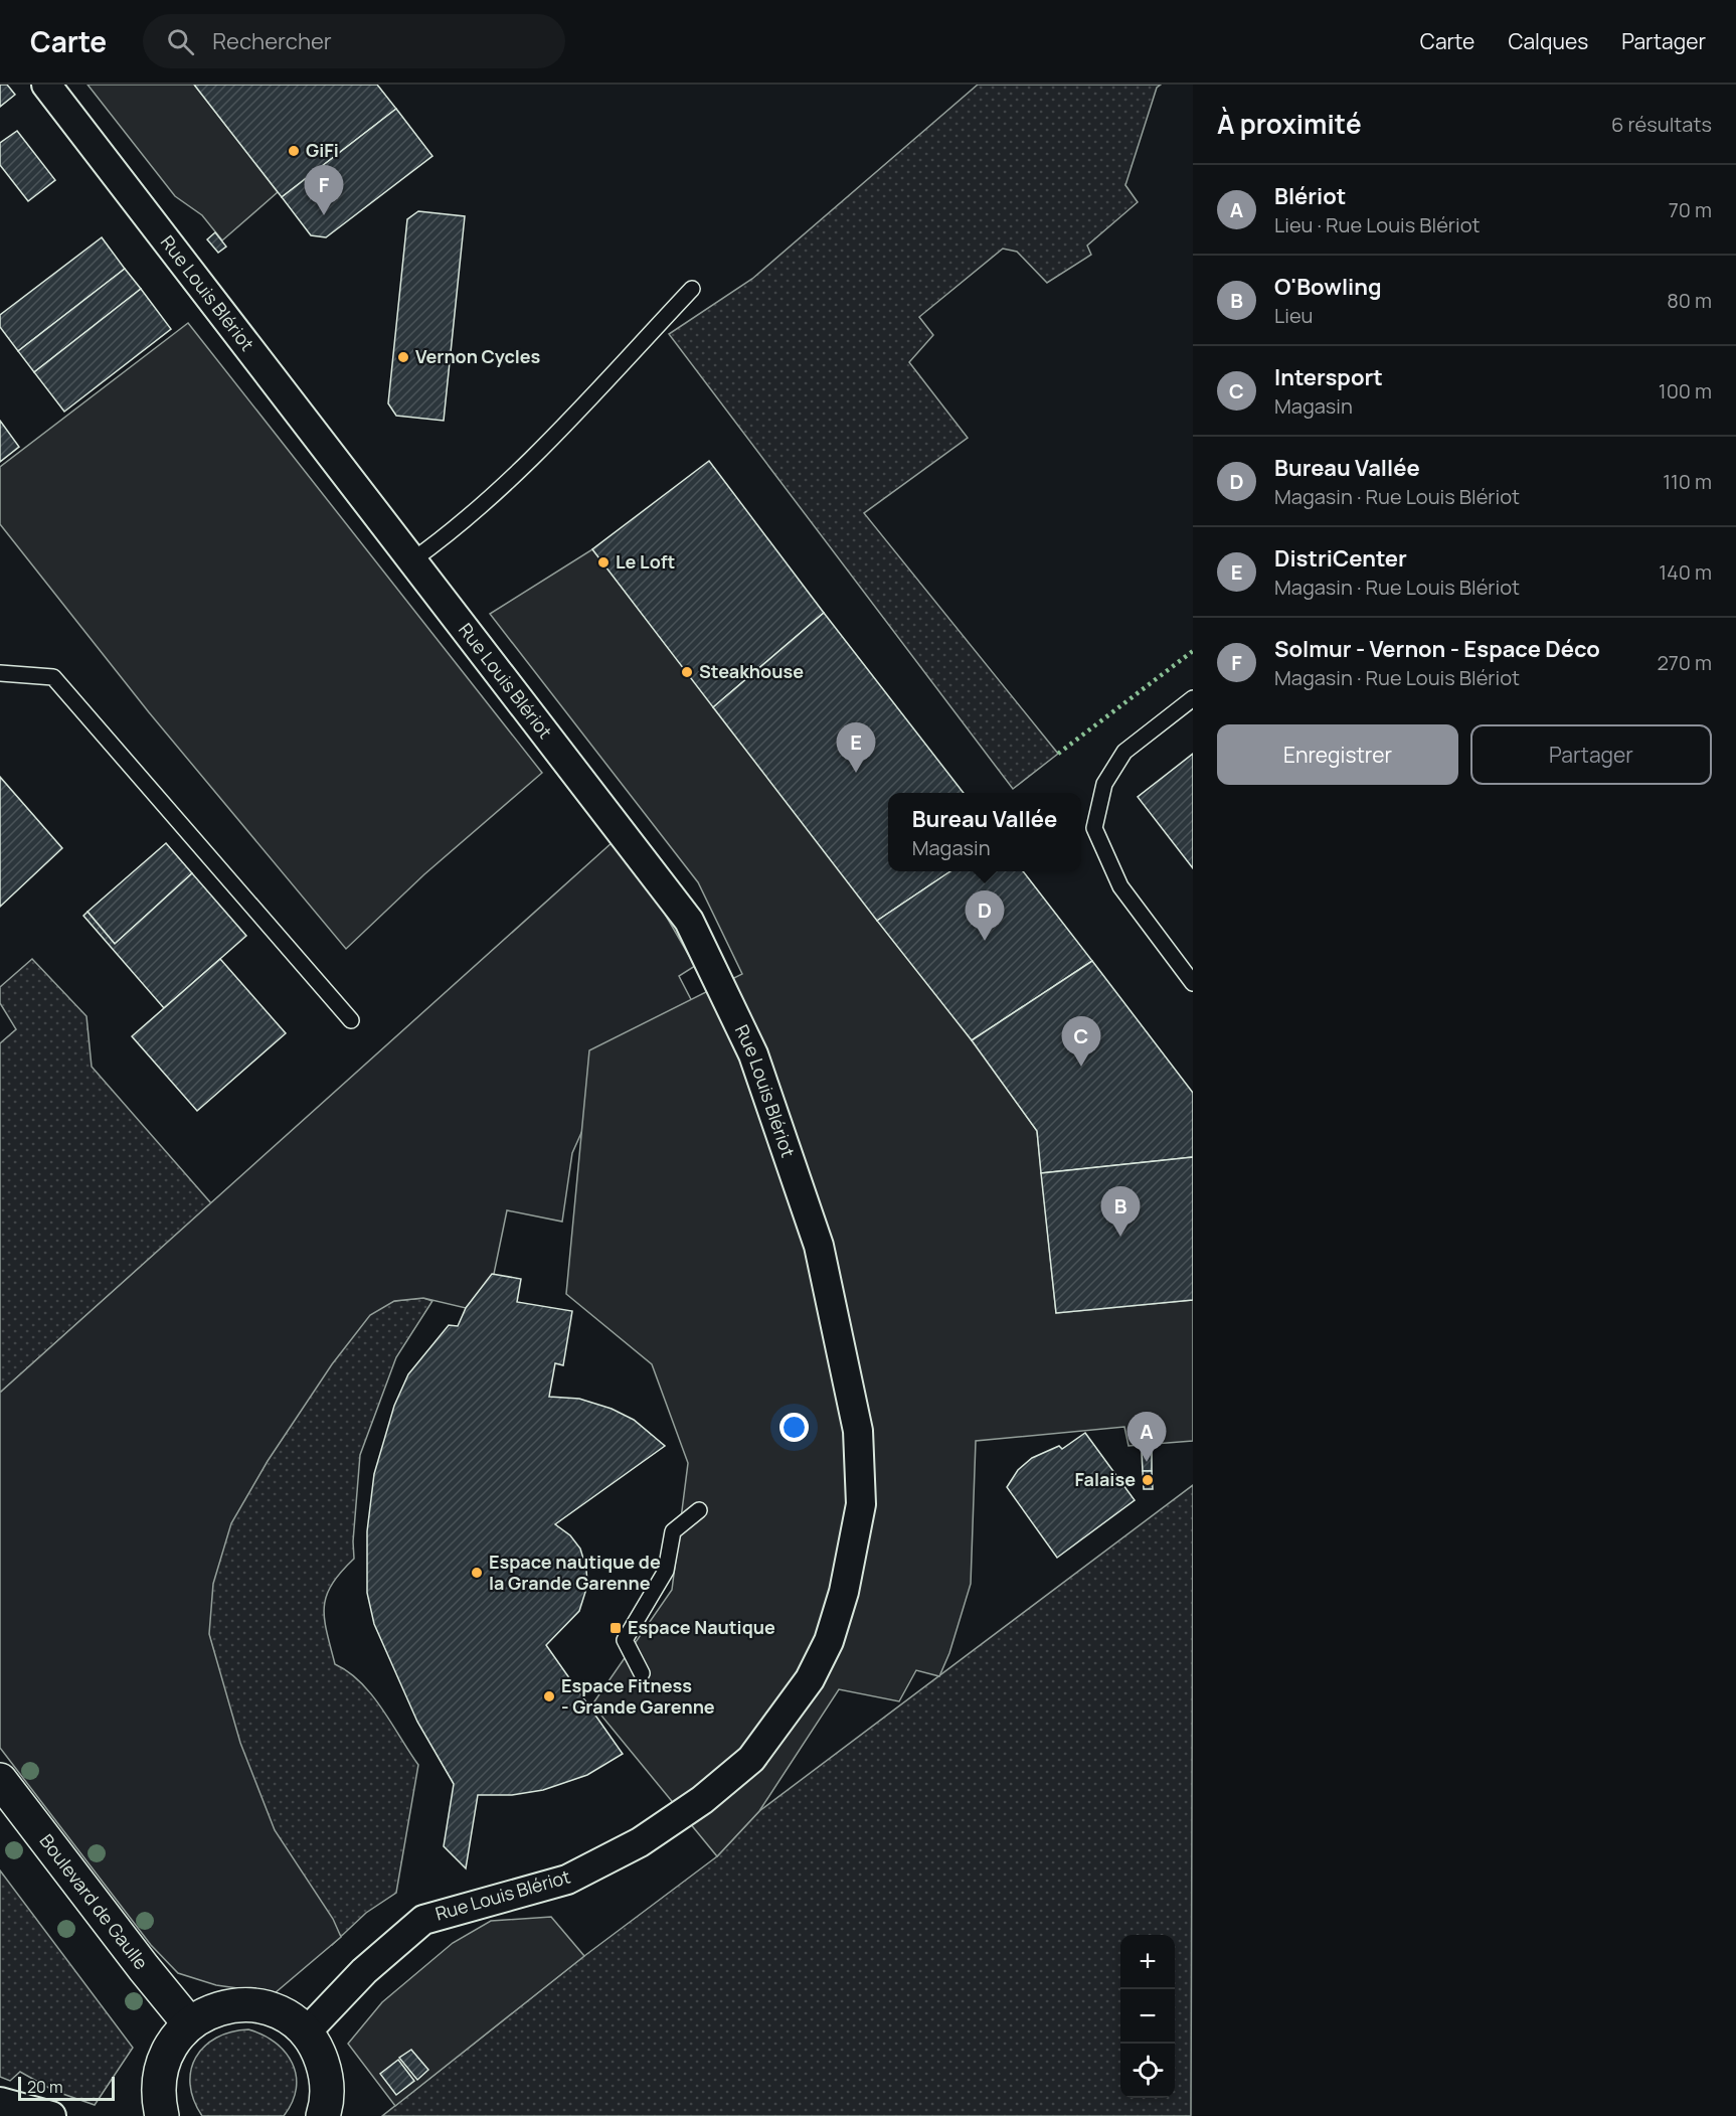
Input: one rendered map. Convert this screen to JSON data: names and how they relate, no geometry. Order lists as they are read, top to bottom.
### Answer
{
  "streets": {
    "main road": ["Boulevard de Gaulle"],
    "street": ["Rue Louis Blériot"]
  },
  "places": {
    "other": [
      "GiFi",
      "Vernon Cycles",
      "Le Loft",
      "Steakhouse",
      "Falaise",
      "Espace nautique de la Grande Garenne",
      "Espace Fitness - Grande Garenne"
    ],
    "transit": ["Espace Nautique"]
  },
  "scale_bar": "20 m",
  "page": {
    "header": "Carte",
    "search": "Rechercher",
    "nav": ["Carte", "Calques", "Partager"],
    "heading": ["À proximité", "6 résultats"],
    "list": [
      {
        "mark": "A",
        "name": "Blériot",
        "note": "Lieu · Rue Louis Blériot",
        "value": "70 m"
      },
      {
        "mark": "B",
        "name": "O'Bowling",
        "note": "Lieu",
        "value": "80 m"
      },
      {
        "mark": "C",
        "name": "Intersport",
        "note": "Magasin",
        "value": "100 m"
      },
      {
        "mark": "D",
        "name": "Bureau Vallée",
        "note": "Magasin · Rue Louis Blériot",
        "value": "110 m"
      },
      {
        "mark": "E",
        "name": "DistriCenter",
        "note": "Magasin · Rue Louis Blériot",
        "value": "140 m"
      },
      {
        "mark": "F",
        "name": "Solmur - Vernon - Espace Déco",
        "note": "Magasin · Rue Louis Blériot",
        "value": "270 m"
      }
    ],
    "pins": [
      "F",
      "E",
      "D",
      "C",
      "B",
      "A"
    ],
    "buttons": ["Enregistrer", "Partager"],
    "popup": ["Bureau Vallée", "Magasin"],
    "map_buttons": ["+", "−"],
    "scale": "20 m"
  }
}
